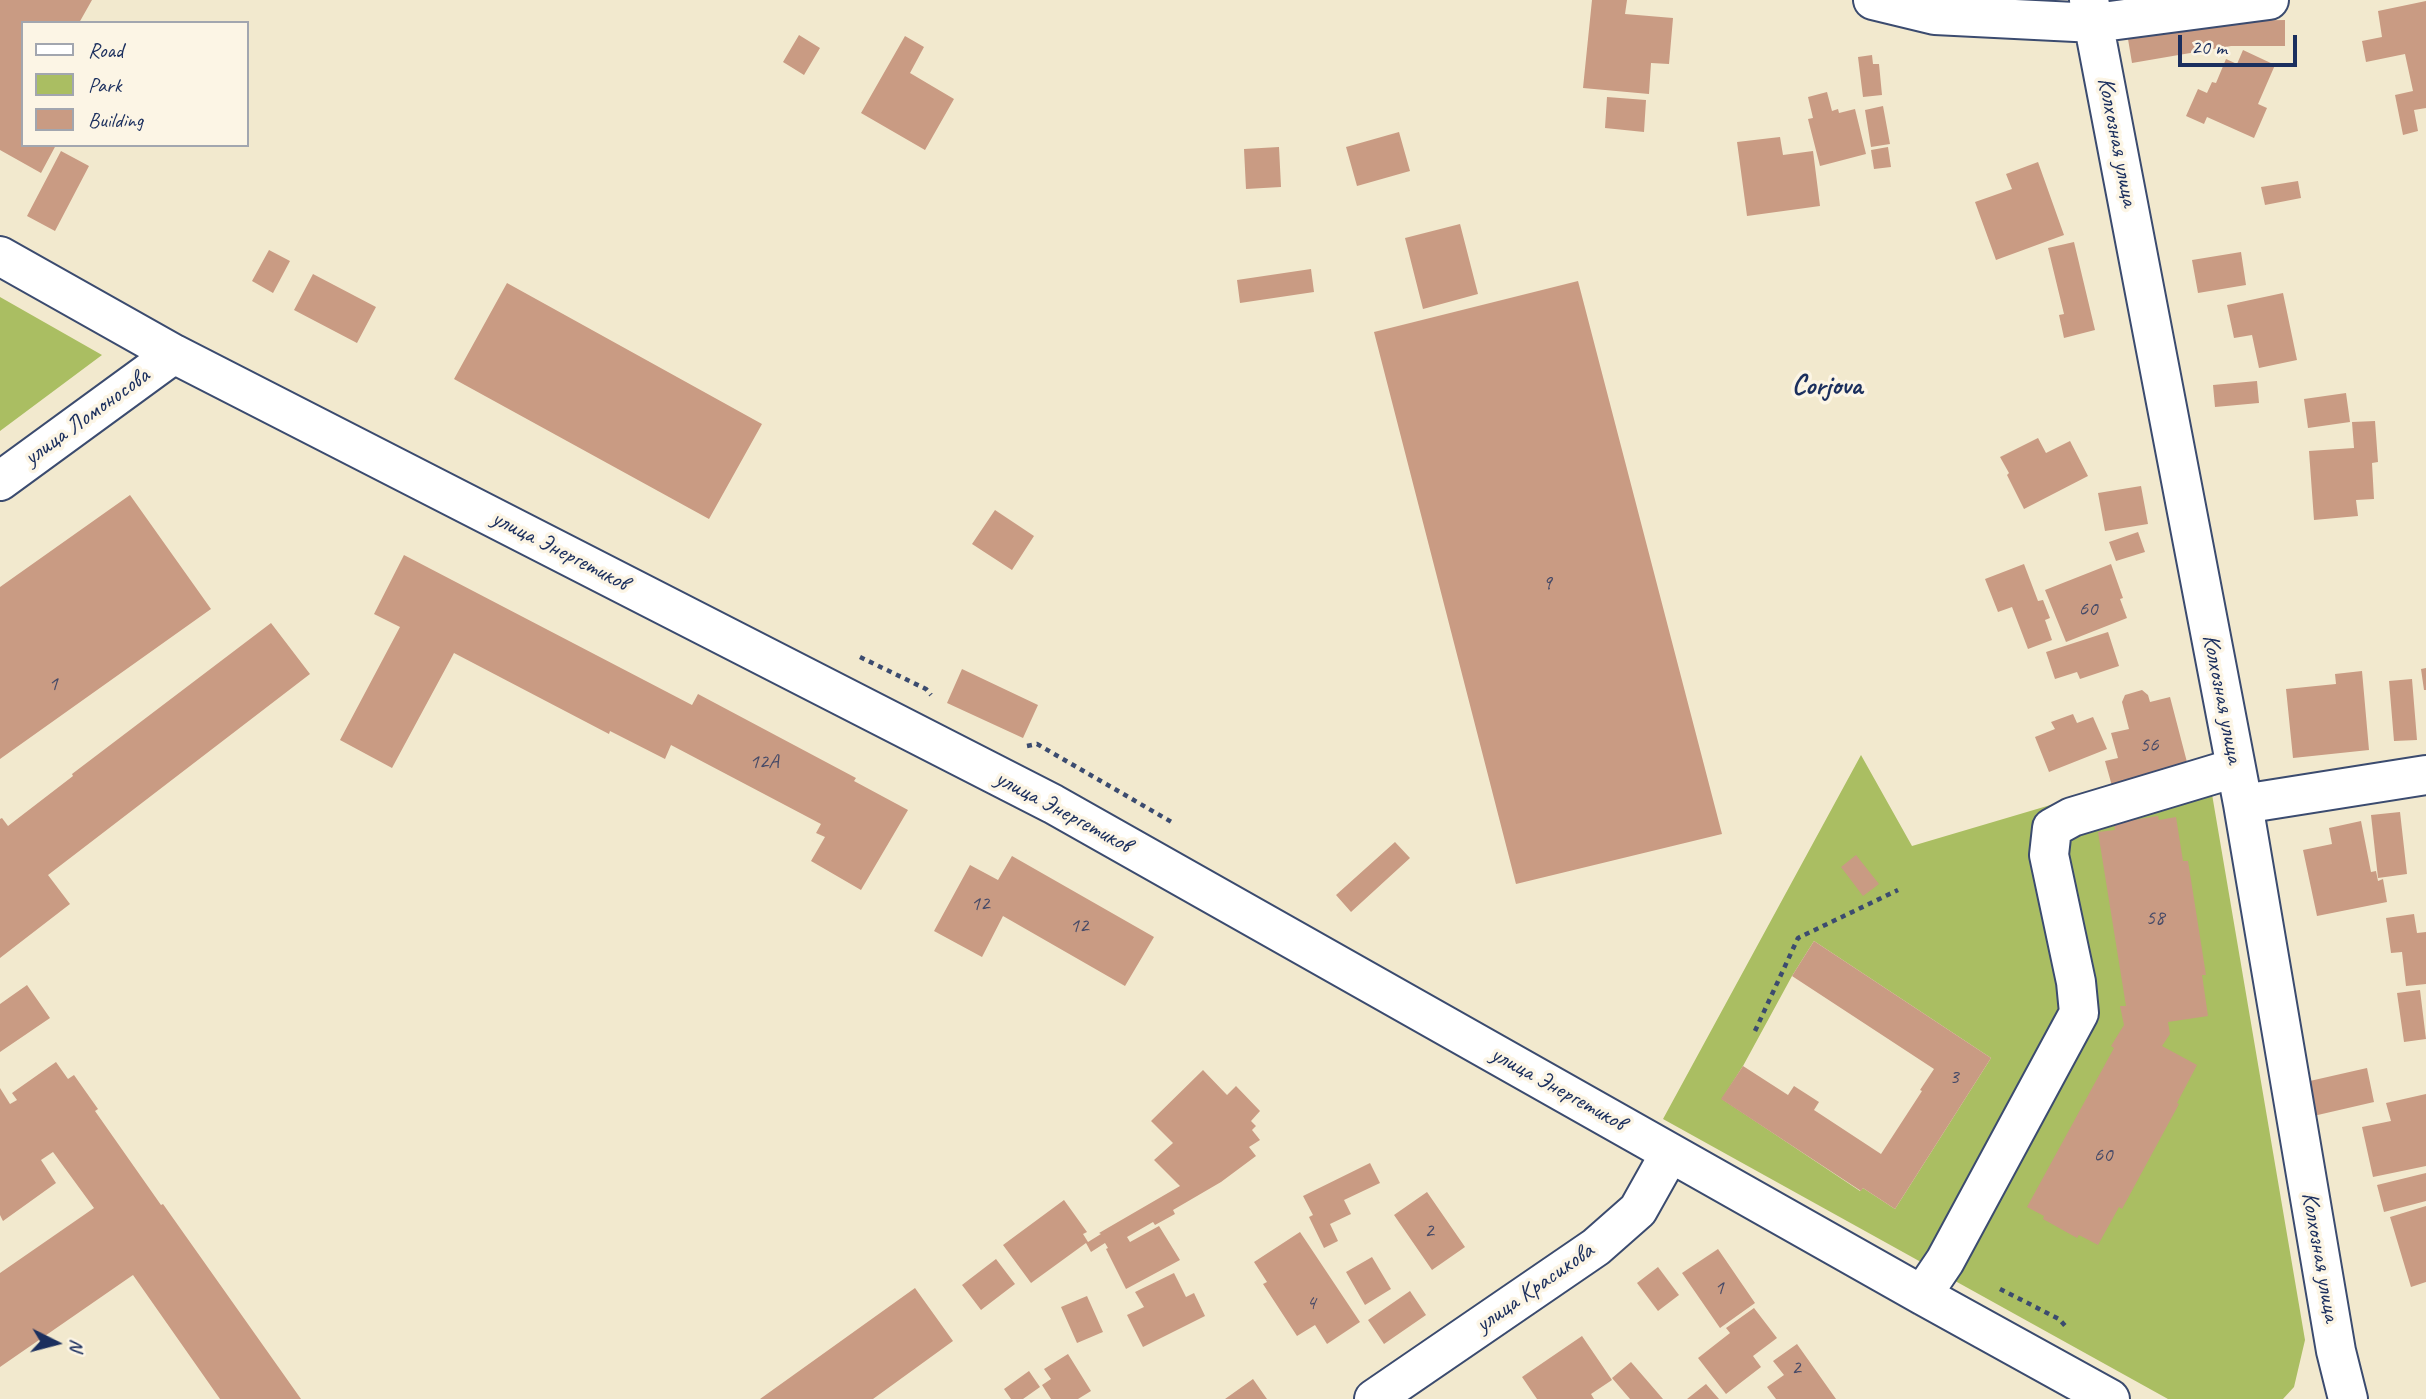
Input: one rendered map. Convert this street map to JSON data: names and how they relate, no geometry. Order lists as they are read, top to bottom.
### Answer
{
  "streets": {
    "street": [
      "Колхозная улица",
      "улица Ломоносова",
      "улица Энергетиков",
      "улица Красикова"
    ]
  },
  "crossings": [
    ["улица Ломоносова", "улица Энергетиков"],
    ["улица Энергетиков", "улица Красикова"]
  ],
  "districts": ["Corjova"],
  "house_numbers": [
    "9",
    "60",
    "1",
    "56",
    "12А",
    "12",
    "58",
    "12",
    "3",
    "60",
    "2",
    "1",
    "4",
    "2"
  ],
  "legend": ["Road", "Park", "Building"],
  "scale_bar": "20 m",
  "north": "right"
}
